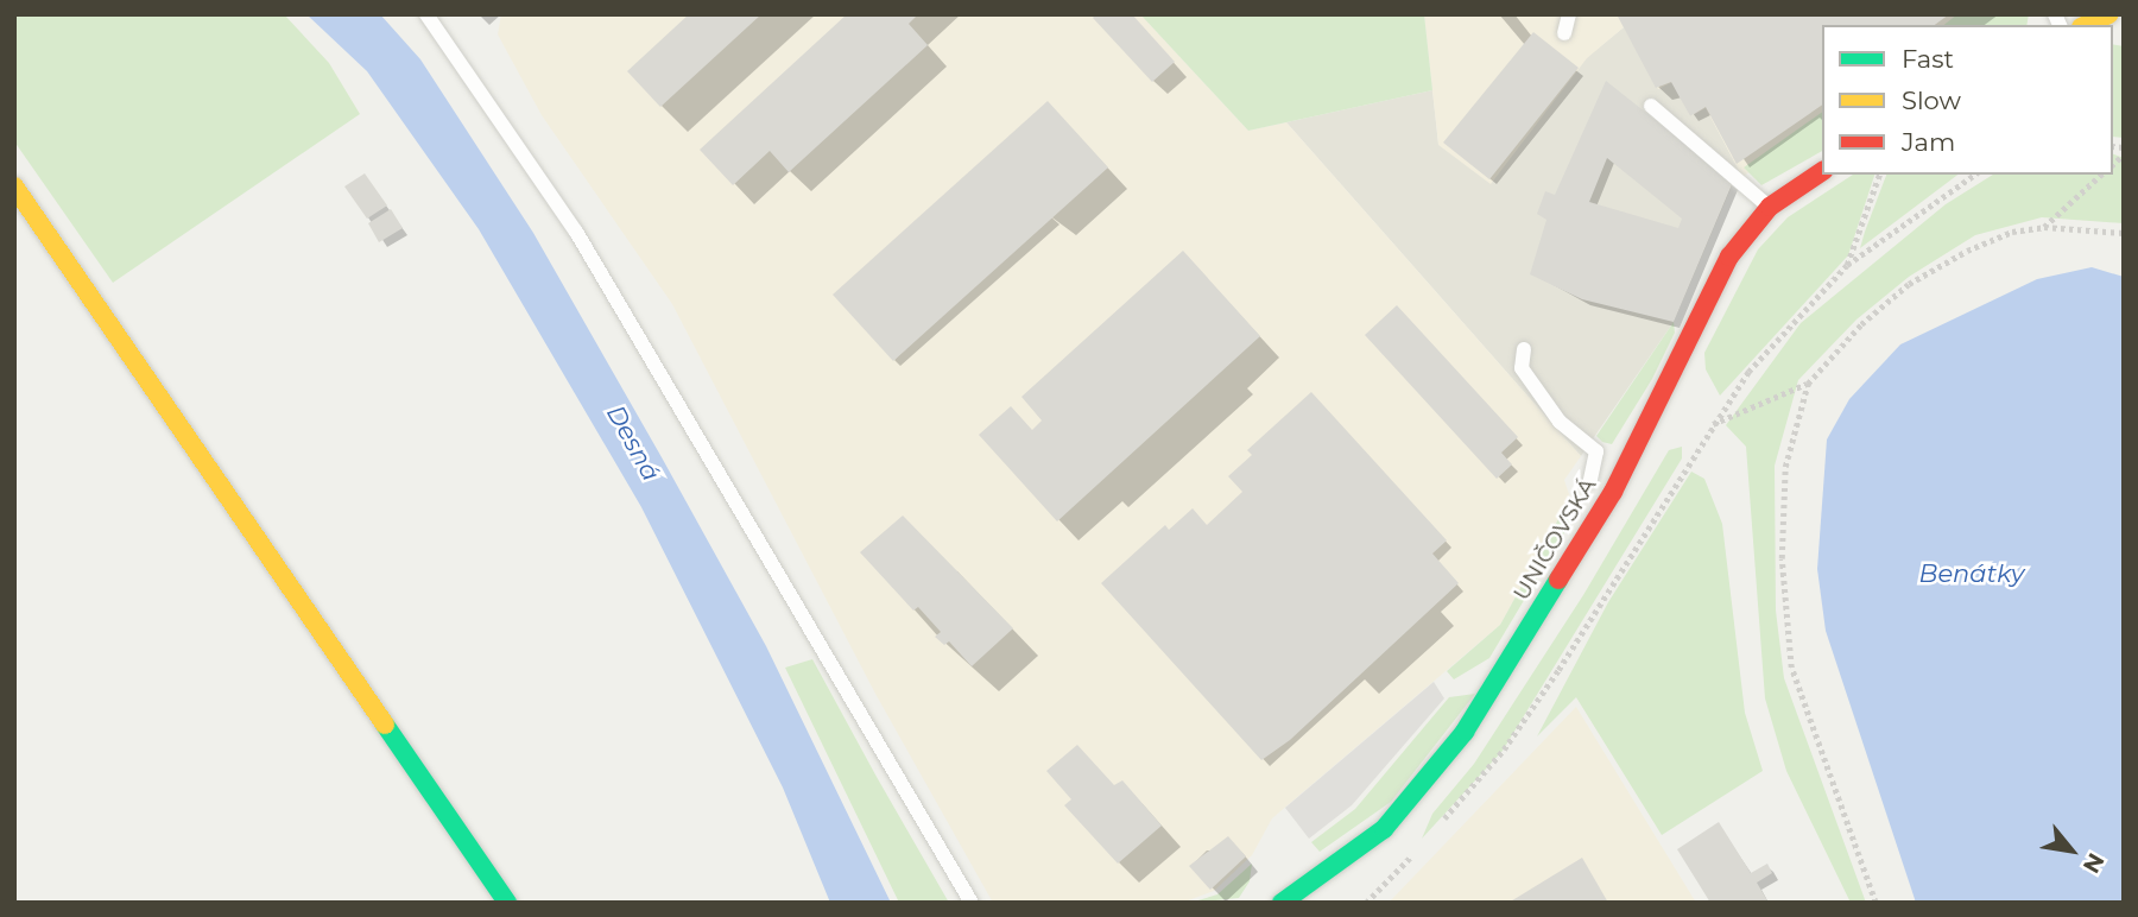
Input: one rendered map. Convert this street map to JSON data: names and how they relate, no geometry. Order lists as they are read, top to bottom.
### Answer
{
  "streets": {
    "main road": ["UNIČOVSKÁ"]
  },
  "water": ["Desná", "Benátky"],
  "legend": ["Fast", "Slow", "Jam"],
  "north": "bottom right"
}
